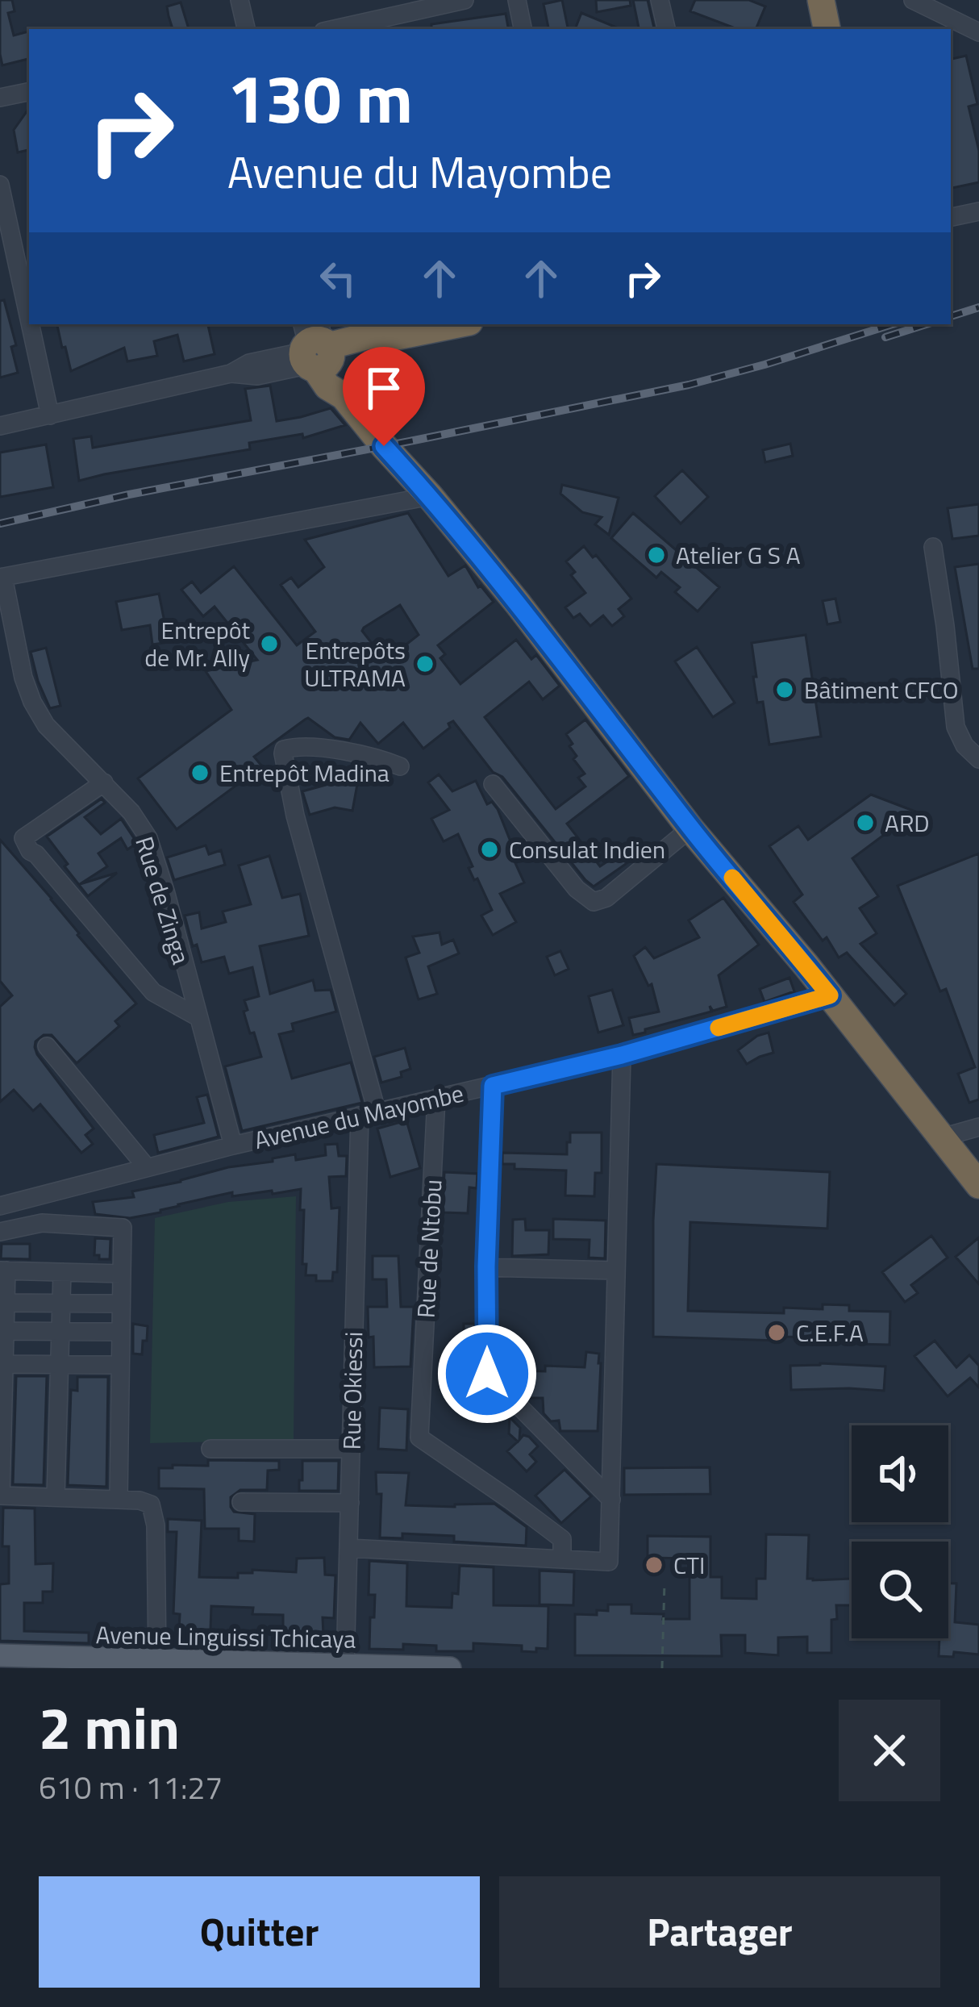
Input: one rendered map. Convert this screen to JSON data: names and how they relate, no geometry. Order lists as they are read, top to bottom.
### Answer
{
  "streets": {
    "main road": ["Avenue Linguissi Tchicaya"],
    "street": [
      "Rue de Zinga",
      "Avenue du Mayombe",
      "Rue de Ntobu",
      "Rue Okiessi"
    ]
  },
  "crossings": [
    ["Rue de Zinga", "Avenue du Mayombe"],
    ["Avenue du Mayombe", "Rue de Ntobu"],
    ["Avenue du Mayombe", "Rue Okiessi"],
    ["Rue Okiessi", "Avenue Linguissi Tchicaya"]
  ],
  "places": [
    "Atelier G S A",
    "Entrepôt de Mr. Ally",
    "Entrepôts ULTRAMA",
    "Bâtiment CFCO",
    "Entrepôt Madina",
    "ARD",
    "Consulat Indien",
    "C.E.F.A",
    "CTI"
  ],
  "page": {
    "turn": ["130 m", "Avenue du Mayombe"],
    "heading": ["2 min", "610 m · 11:27"],
    "buttons": ["Quitter", "Partager"]
  }
}
